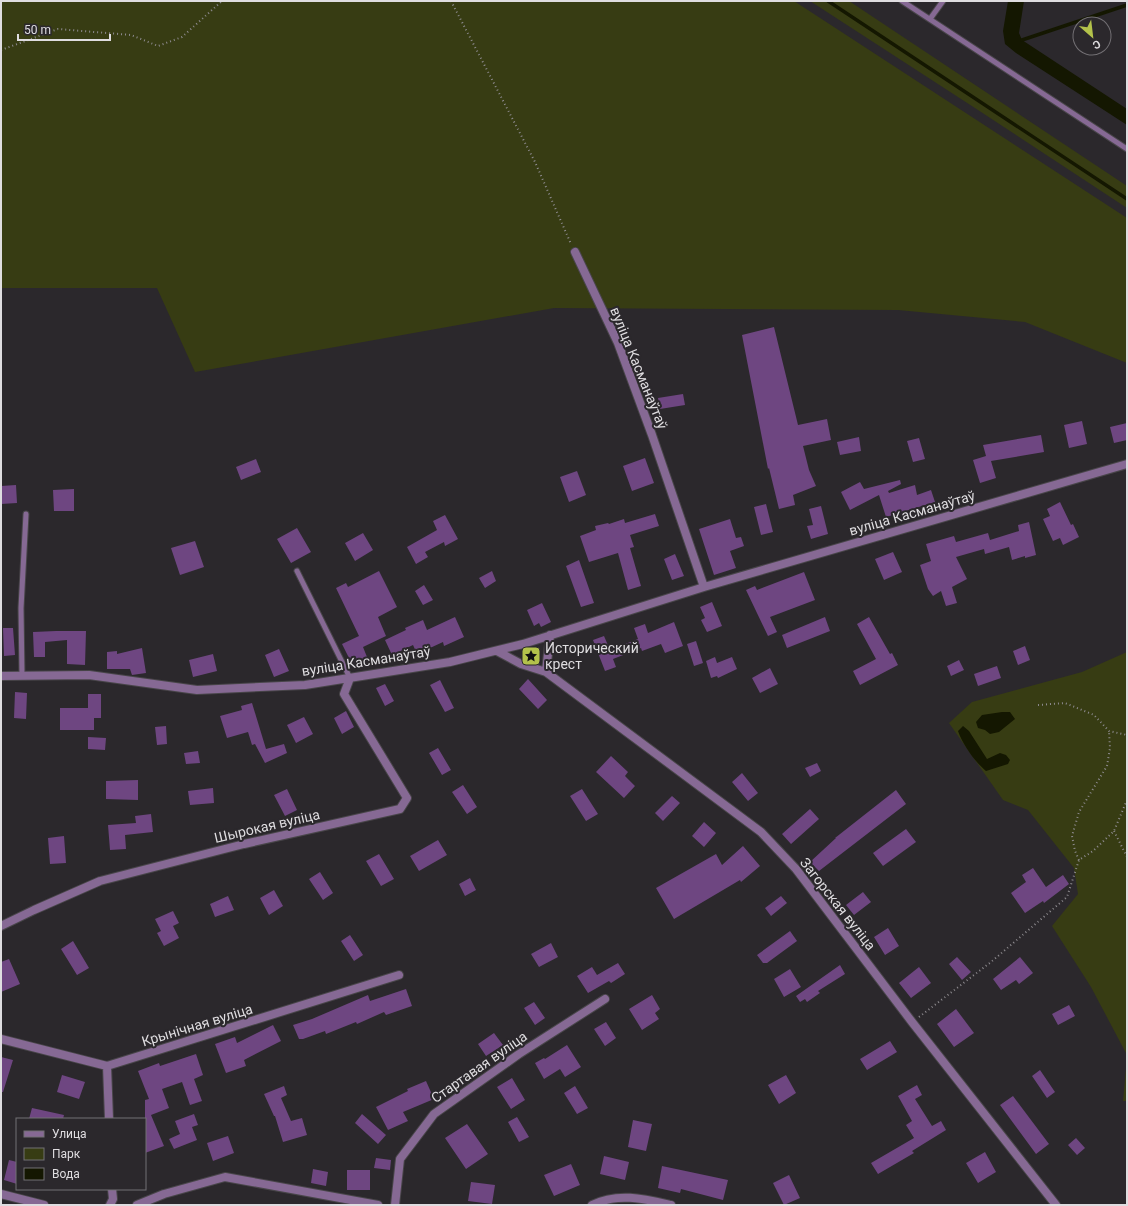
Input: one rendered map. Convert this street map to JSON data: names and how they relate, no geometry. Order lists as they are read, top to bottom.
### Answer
{
  "streets": {
    "street": [
      "вуліца Касманаўтаў",
      "Шырокая вуліца",
      "Загорская вуліца",
      "Крынічная вуліца",
      "Стартавая вуліца"
    ]
  },
  "crossings": [
    ["вуліца Касманаўтаў", "Шырокая вуліца"],
    ["вуліца Касманаўтаў", "Загорская вуліца"]
  ],
  "places": {
    "place": ["Исторический крест"]
  },
  "legend": ["Улица", "Парк", "Вода"],
  "scale_bar": "50 m",
  "north": "bottom right"
}
